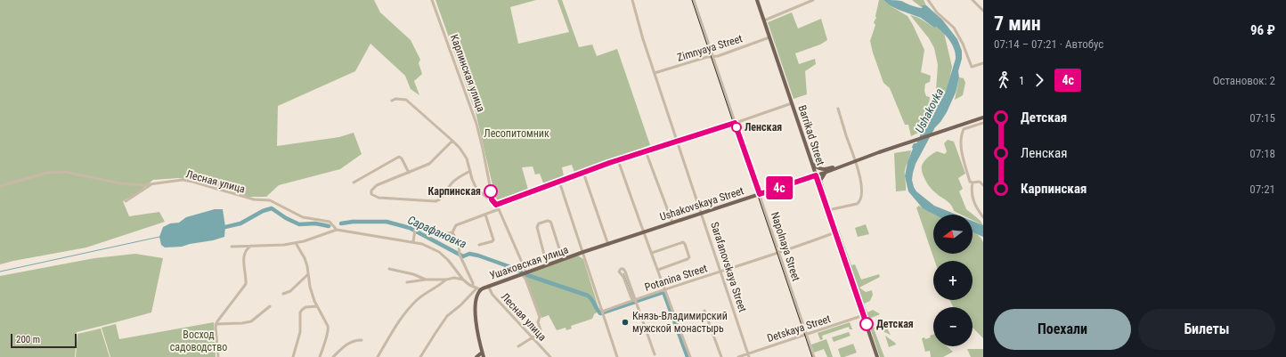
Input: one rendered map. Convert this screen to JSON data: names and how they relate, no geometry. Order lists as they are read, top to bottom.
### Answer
{
  "streets": {
    "main road": ["Barrikad Street", "Ushakovskaya Street", "Ушаковская улица"],
    "street": [
      "Zimnyaya Street",
      "Карпинская улица",
      "Лесная улица",
      "Napolnaya Street",
      "Sarafanovskaya Street",
      "Potanina Street",
      "Detskaya Street"
    ]
  },
  "crossings": [
    ["Zimnyaya Street", "Barrikad Street"],
    ["Zimnyaya Street", "Napolnaya Street"],
    ["Zimnyaya Street", "Sarafanovskaya Street"],
    ["Карпинская улица", "Ушаковская улица"],
    ["Barrikad Street", "Ushakovskaya Street"],
    ["Barrikad Street", "Potanina Street"],
    ["Barrikad Street", "Detskaya Street"],
    ["Лесная улица", "Ушаковская улица"],
    ["Ushakovskaya Street", "Napolnaya Street"],
    ["Ushakovskaya Street", "Ушаковская улица"],
    ["Ushakovskaya Street", "Sarafanovskaya Street"],
    ["Napolnaya Street", "Potanina Street"],
    ["Napolnaya Street", "Detskaya Street"],
    ["Sarafanovskaya Street", "Potanina Street"],
    ["Sarafanovskaya Street", "Detskaya Street"]
  ],
  "water": ["Ushakovka", "Сарафановка"],
  "parks": ["Лесопитомник", "Восход садоводство"],
  "places": [
    "Ленская",
    "Карпинская",
    "Князь-Владимирский мужской монастырь",
    "Детская"
  ],
  "lines": ["bus line 4с"],
  "scale_bar": "200 m",
  "north": "left",
  "page": {
    "on_map": "4с",
    "heading": ["7 мин", "07:14 – 07:21 · Автобус", "96 ₽"],
    "legs": ["1", "4с", "Остановок: 2"],
    "list": [
      {
        "name": "Детская",
        "value": "07:15"
      },
      {
        "name": "Ленская",
        "value": "07:18"
      },
      {
        "name": "Карпинская",
        "value": "07:21"
      }
    ],
    "map_buttons": ["+", "−"],
    "buttons": ["Поехали", "Билеты"],
    "scale": "200 m"
  }
}
